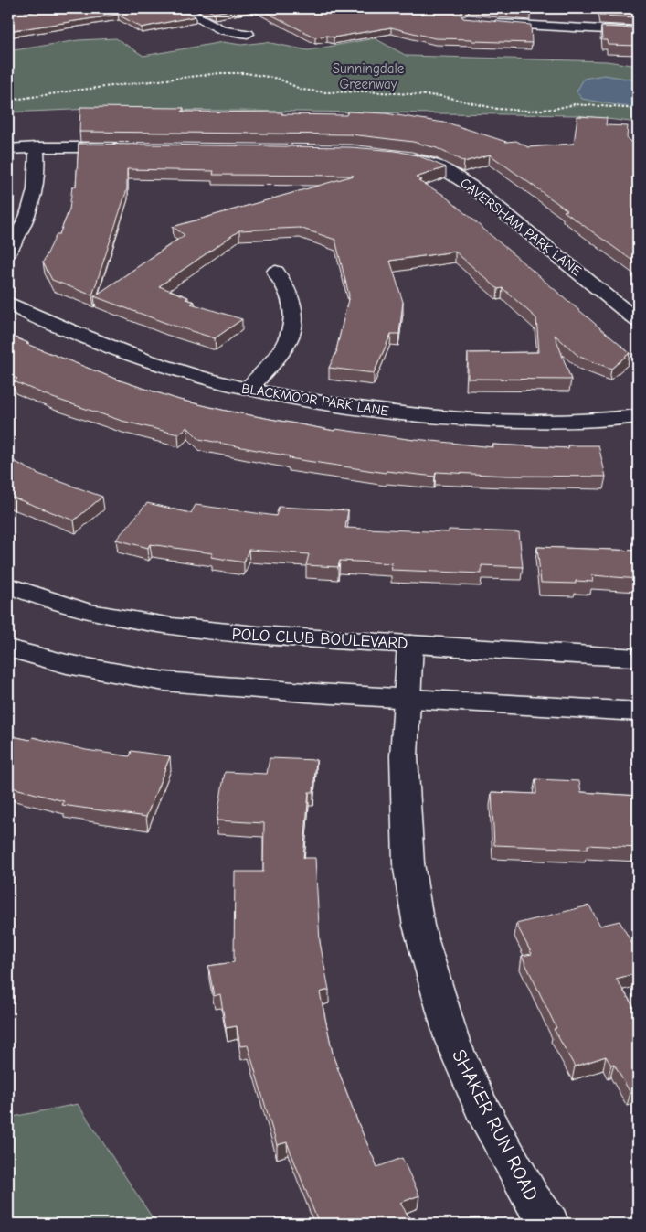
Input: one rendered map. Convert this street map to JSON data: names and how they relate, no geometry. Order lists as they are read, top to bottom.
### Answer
{
  "streets": {
    "street": [
      "CAVERSHAM PARK LANE",
      "BLACKMOOR PARK LANE",
      "POLO CLUB BOULEVARD",
      "SHAKER RUN ROAD"
    ]
  },
  "crossings": [
    ["POLO CLUB BOULEVARD", "SHAKER RUN ROAD"]
  ],
  "parks": ["Sunningdale Greenway"]
}
